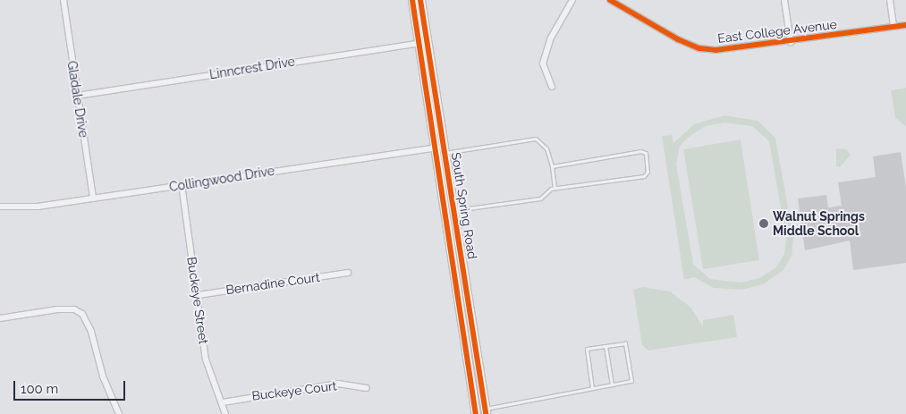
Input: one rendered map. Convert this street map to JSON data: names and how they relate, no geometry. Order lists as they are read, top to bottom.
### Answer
{
  "streets": {
    "main road": ["South Spring Road"],
    "street": [
      "East College Avenue",
      "Linncrest Drive",
      "Gladale Drive",
      "Collingwood Drive",
      "Bernadine Court",
      "Buckeye Street",
      "Buckeye Court"
    ]
  },
  "crossings": [
    ["Linncrest Drive", "Gladale Drive"],
    ["Linncrest Drive", "South Spring Road"],
    ["Gladale Drive", "Collingwood Drive"],
    ["Collingwood Drive", "South Spring Road"],
    ["Collingwood Drive", "Buckeye Street"],
    ["Bernadine Court", "Buckeye Street"],
    ["Buckeye Street", "Buckeye Court"]
  ],
  "places": ["Walnut Springs Middle School"],
  "scale_bar": "100 m"
}
